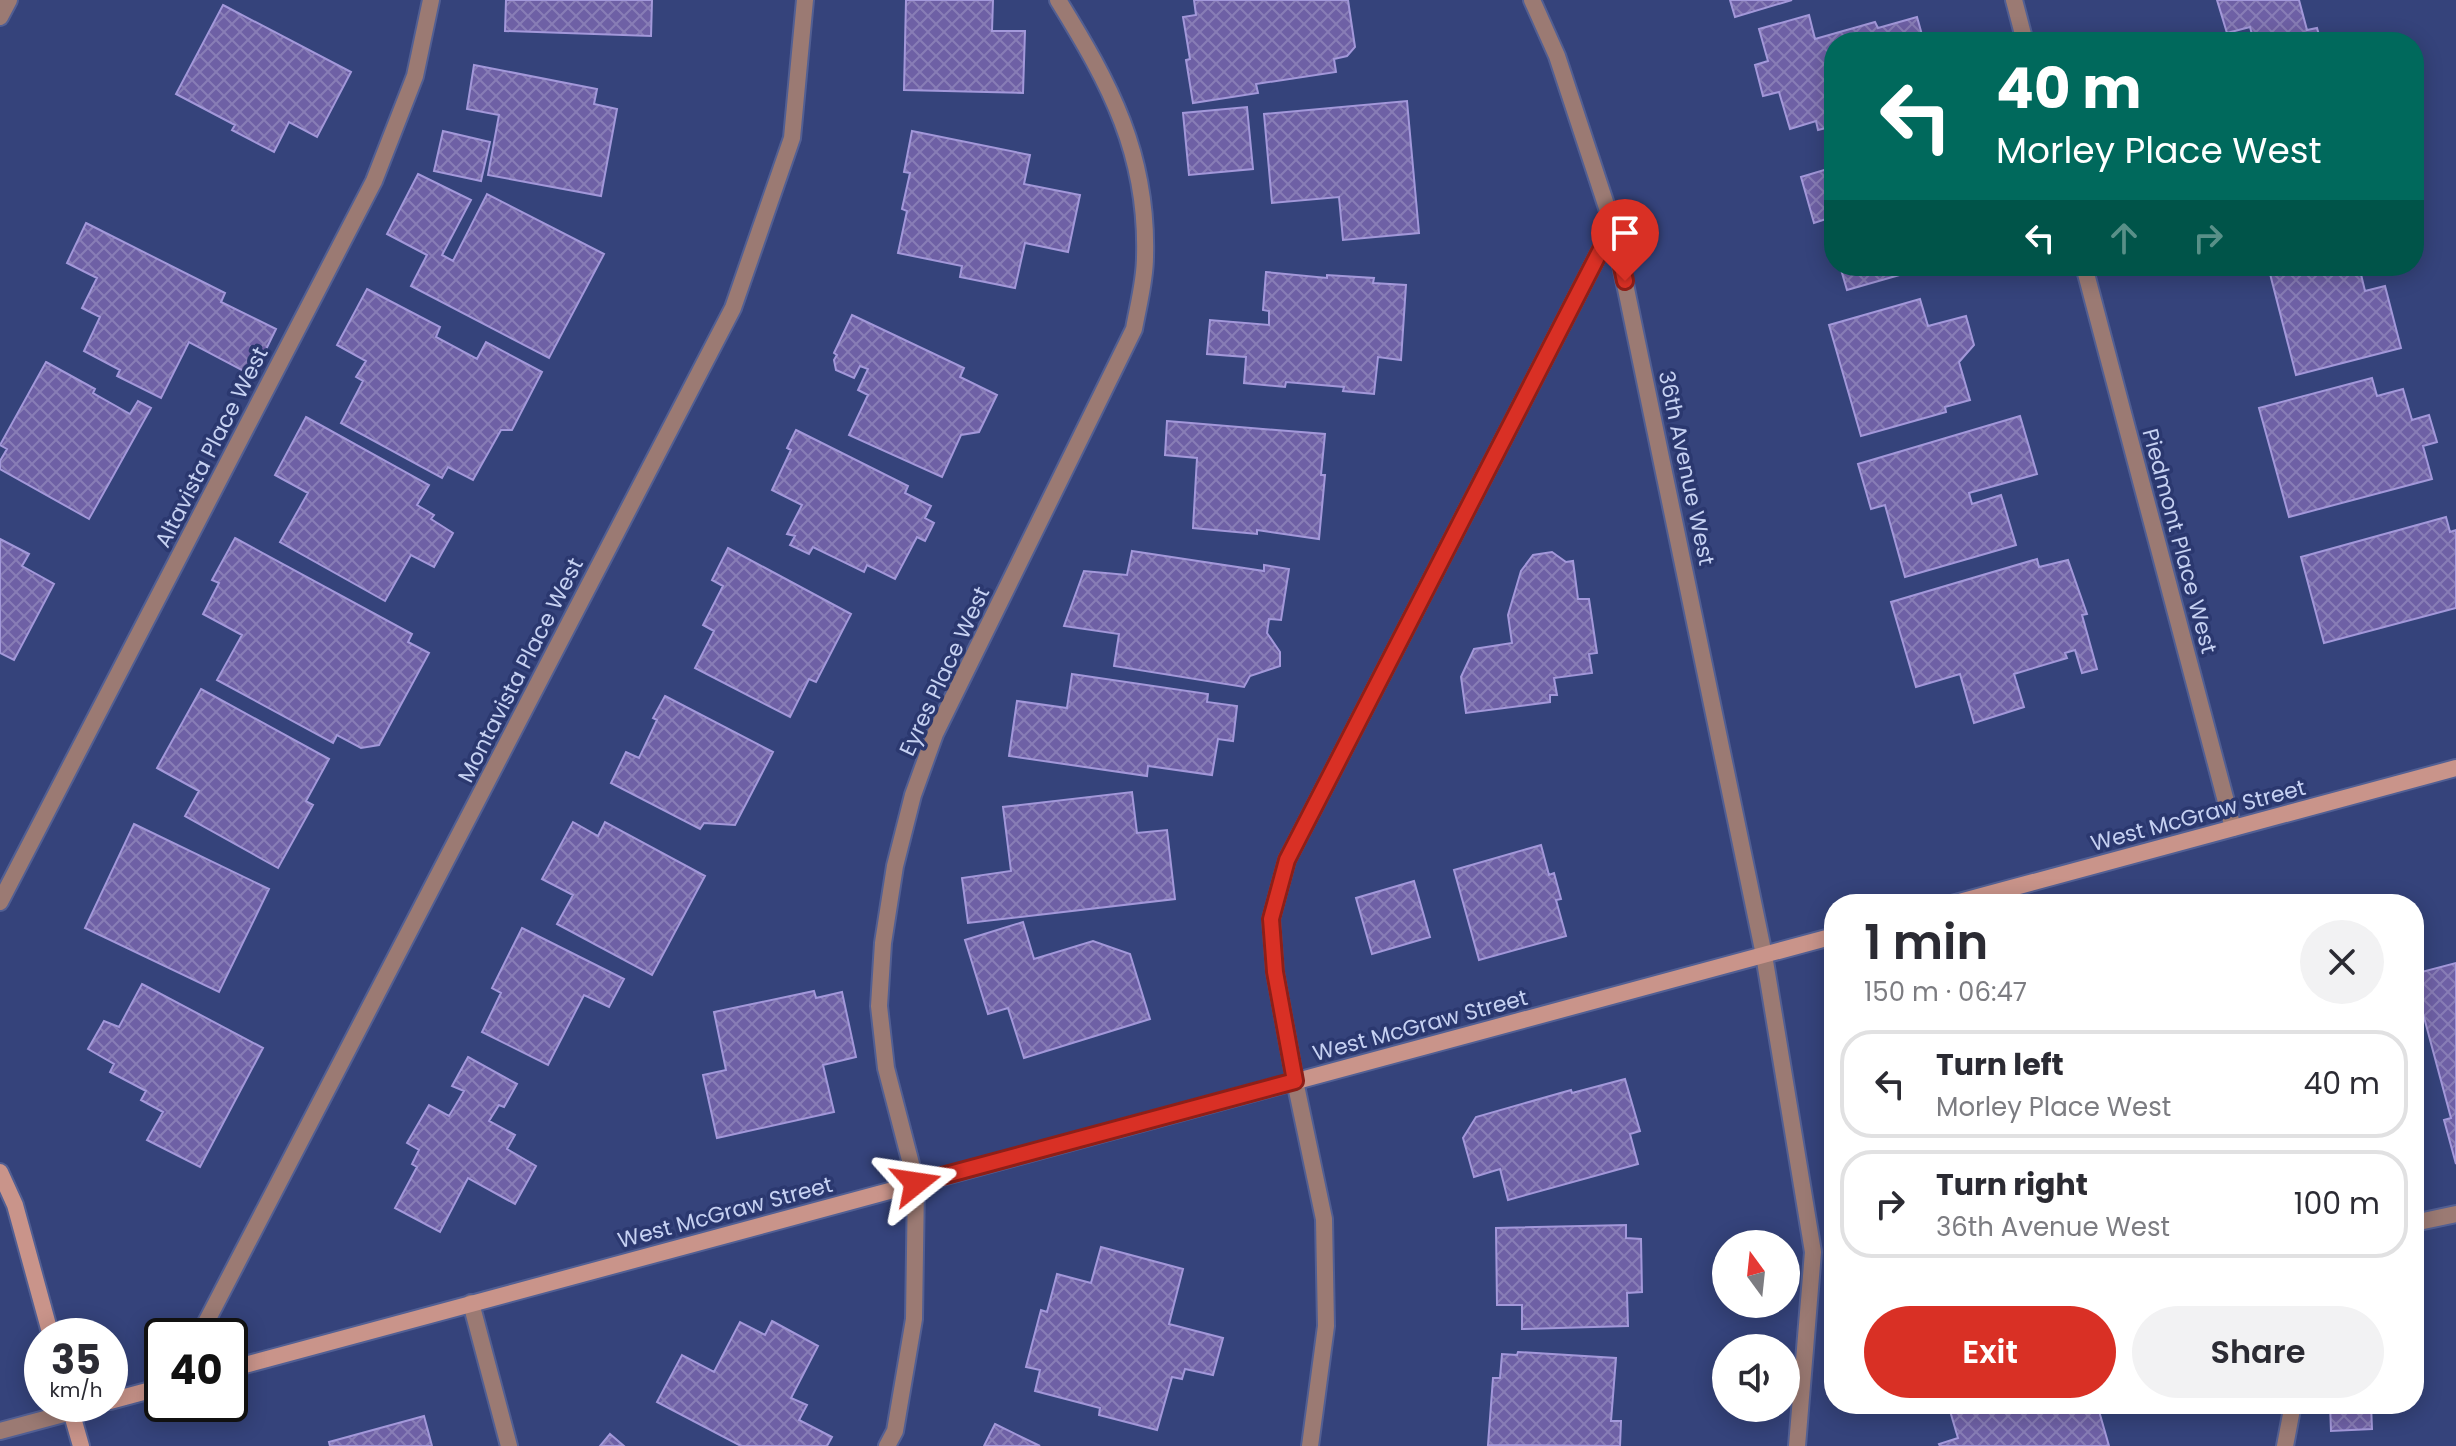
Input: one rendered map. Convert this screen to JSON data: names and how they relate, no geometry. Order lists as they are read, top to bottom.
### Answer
{
  "streets": {
    "street": [
      "Altavista Place West",
      "36th Avenue West",
      "Piedmont Place West",
      "Montavista Place West",
      "Eyres Place West",
      "West McGraw Street"
    ]
  },
  "crossings": [
    ["36th Avenue West", "West McGraw Street"],
    ["Piedmont Place West", "West McGraw Street"],
    ["Eyres Place West", "West McGraw Street"]
  ],
  "north": "top",
  "page": {
    "turn": ["40 m", "Morley Place West"],
    "heading": ["1 min", "150 m · 06:47"],
    "list": [
      {
        "name": "Turn left",
        "note": "Morley Place West",
        "value": "40 m"
      },
      {
        "name": "Turn right",
        "note": "36th Avenue West",
        "value": "100 m"
      }
    ],
    "buttons": ["Exit", "Share"],
    "speed": "35 km/h",
    "limit": "40"
  }
}
